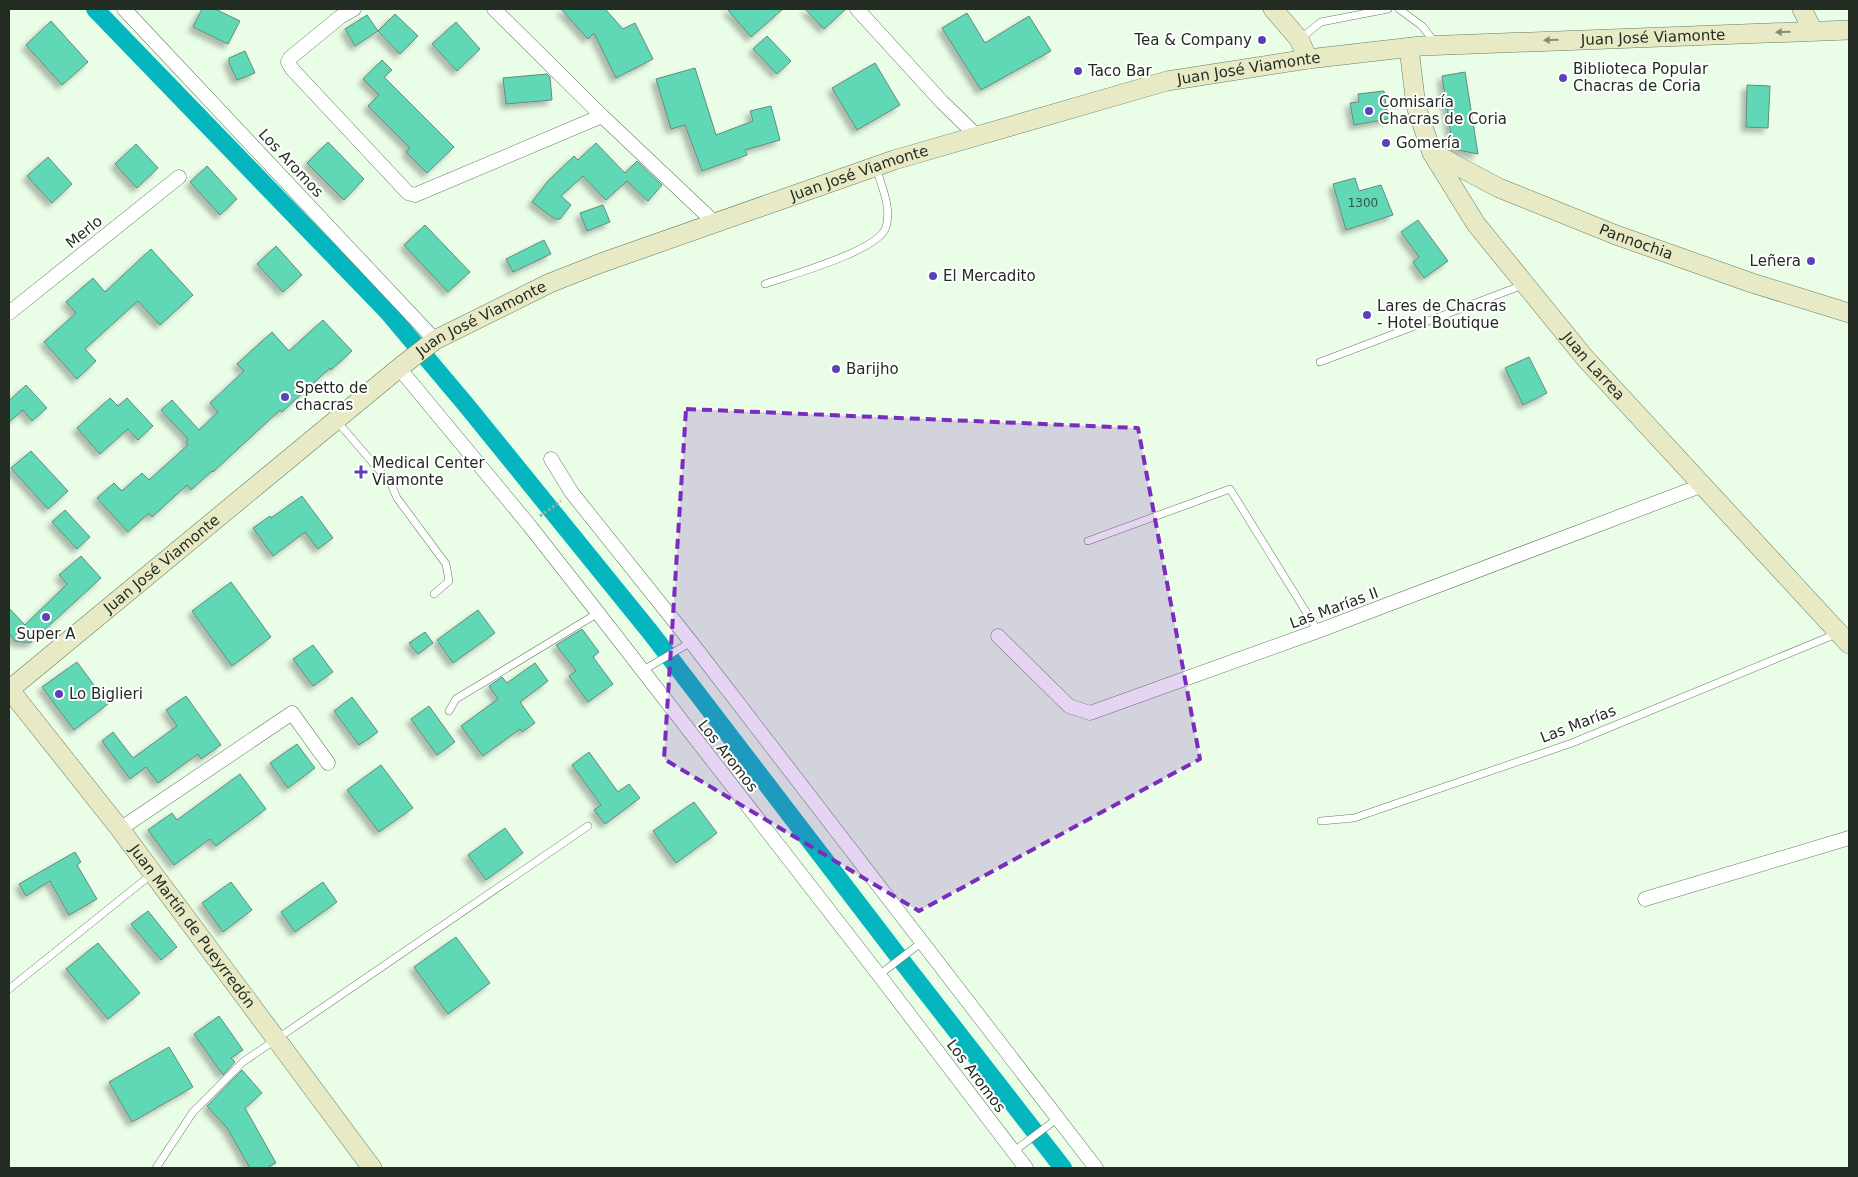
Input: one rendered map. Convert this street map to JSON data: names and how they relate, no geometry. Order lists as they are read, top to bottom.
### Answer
{
  "streets": {
    "main road": [
      "Juan José Viamonte",
      "Pannochia",
      "Juan Larrea",
      "Juan Martín de Pueyrredón"
    ],
    "street": ["Los Aromos", "Merlo", "Las Marías II"],
    "lane": ["Las Marías"]
  },
  "crossings": [
    ["Juan José Viamonte", "Los Aromos"],
    ["Juan José Viamonte", "Juan Larrea"],
    ["Juan José Viamonte", "Juan Martín de Pueyrredón"],
    ["Pannochia", "Juan Larrea"],
    ["Juan Larrea", "Las Marías II"],
    ["Juan Larrea", "Las Marías"]
  ],
  "places": {
    "other": [
      "Tea & Company",
      "Taco Bar",
      "Biblioteca Popular Chacras de Coria",
      "Comisaría Chacras de Coria",
      "Gomería",
      "Leñera",
      "El Mercadito",
      "Lares de Chacras - Hotel Boutique",
      "Barijho",
      "Spetto de chacras",
      "Super A",
      "Lo Biglieri"
    ],
    "health": ["Medical Center Viamonte"]
  },
  "house_numbers": ["1300"]
}
